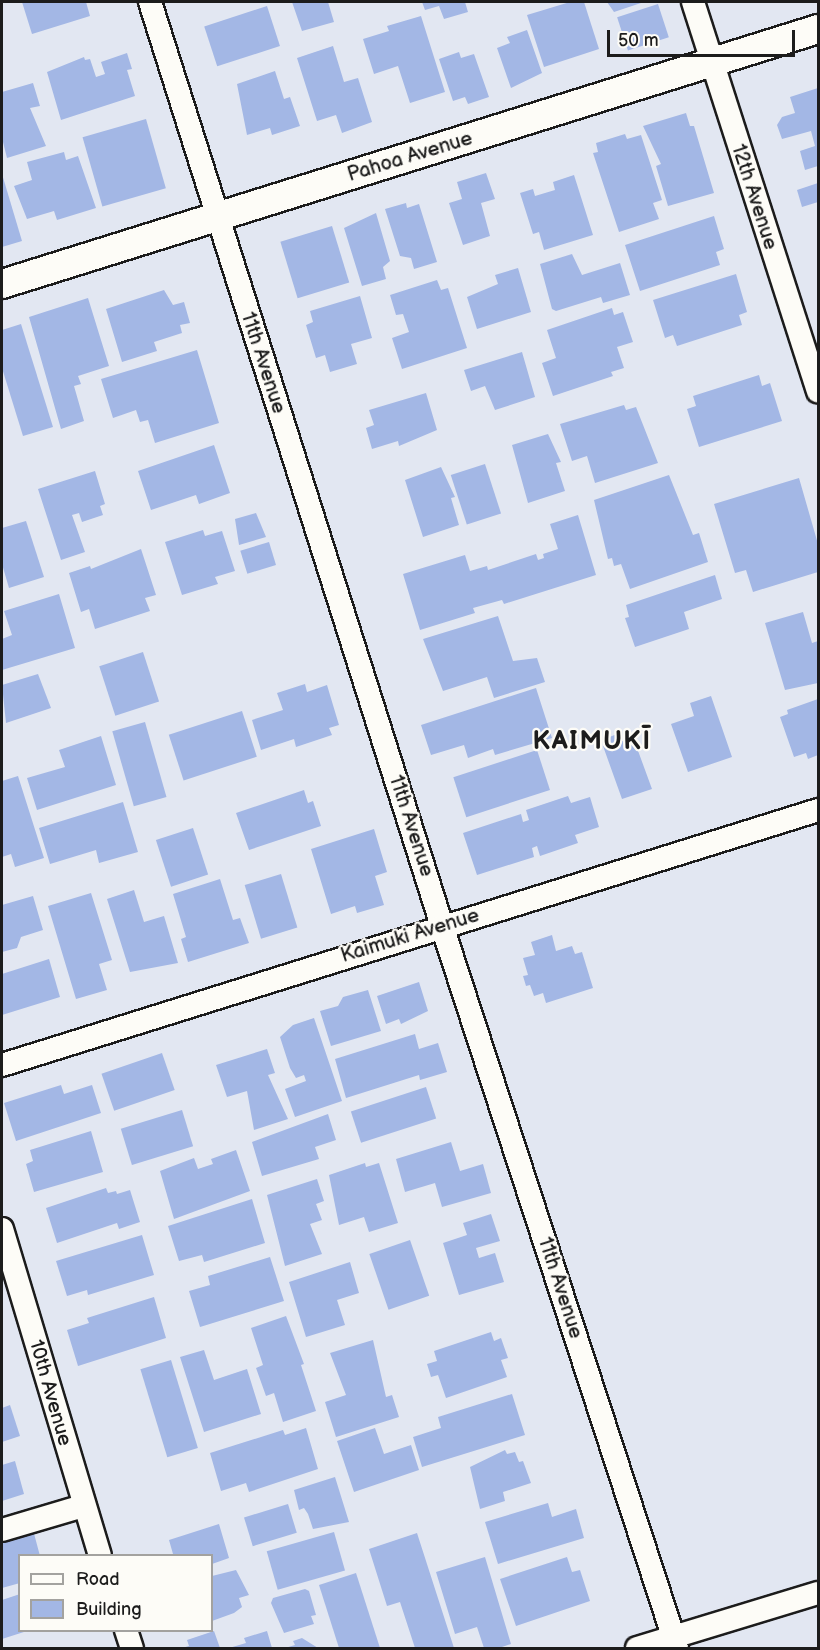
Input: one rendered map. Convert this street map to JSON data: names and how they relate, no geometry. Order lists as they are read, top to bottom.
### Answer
{
  "streets": {
    "street": [
      "Pahoa Avenue",
      "12th Avenue",
      "11th Avenue",
      "Kaimuki Avenue",
      "10th Avenue"
    ]
  },
  "crossings": [
    ["Pahoa Avenue", "12th Avenue"],
    ["Pahoa Avenue", "11th Avenue"],
    ["11th Avenue", "Kaimuki Avenue"]
  ],
  "districts": ["KAIMUKĪ"],
  "legend": ["Road", "Building"],
  "scale_bar": "50 m"
}
